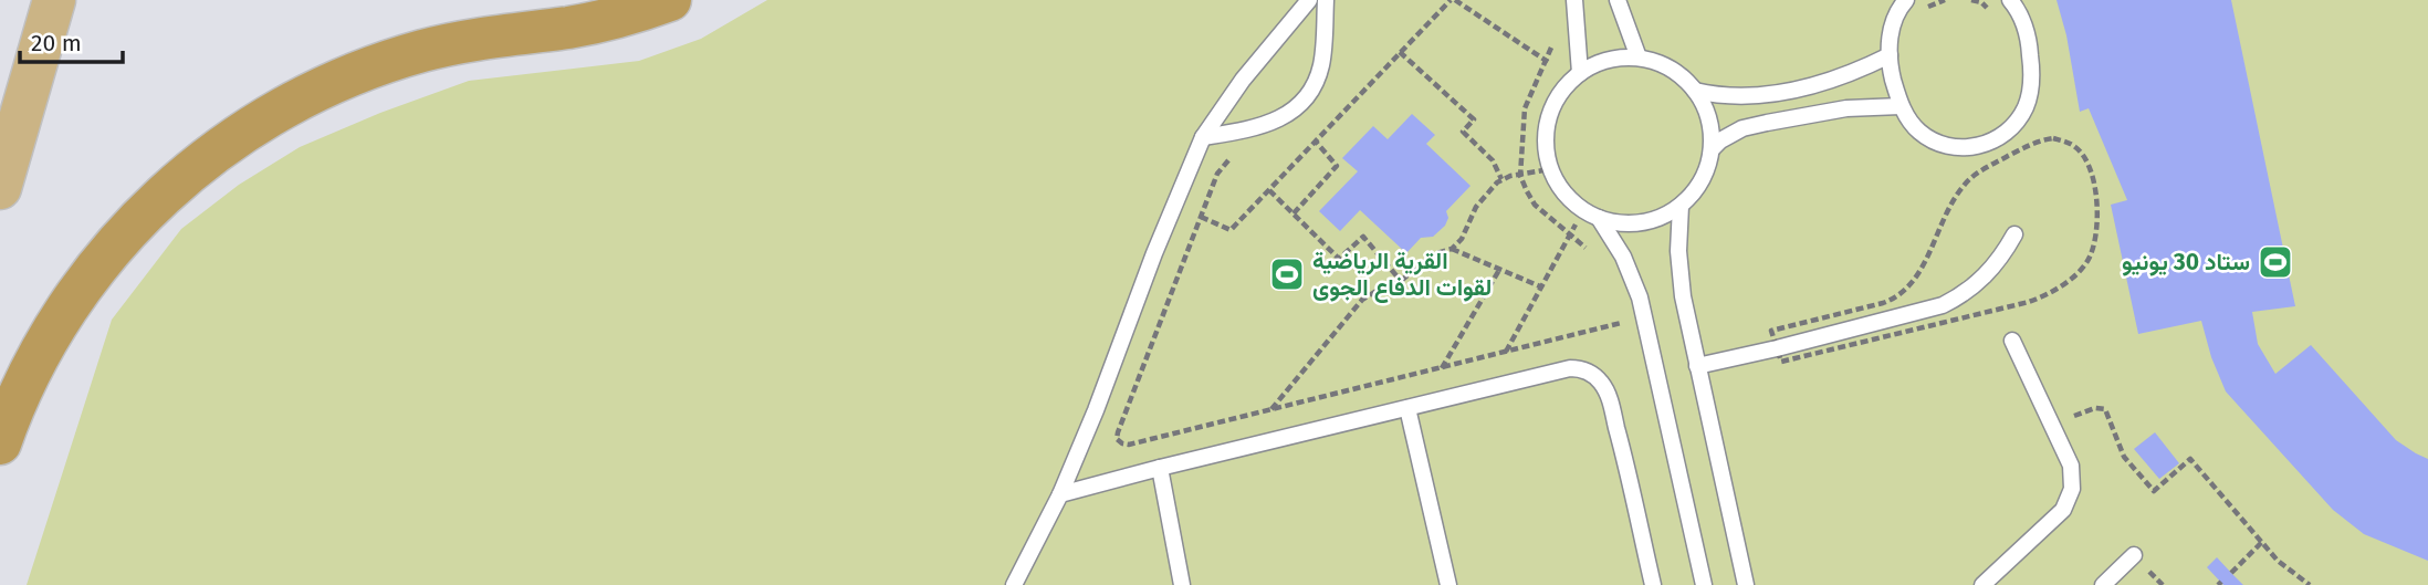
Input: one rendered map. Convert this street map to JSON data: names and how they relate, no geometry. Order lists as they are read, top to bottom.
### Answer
{
  "places": {
    "sports": ["ستاد 30 يونيو", "القرية الرياضية لقوات الدفاع الجوى"]
  },
  "scale_bar": "20 m"
}
